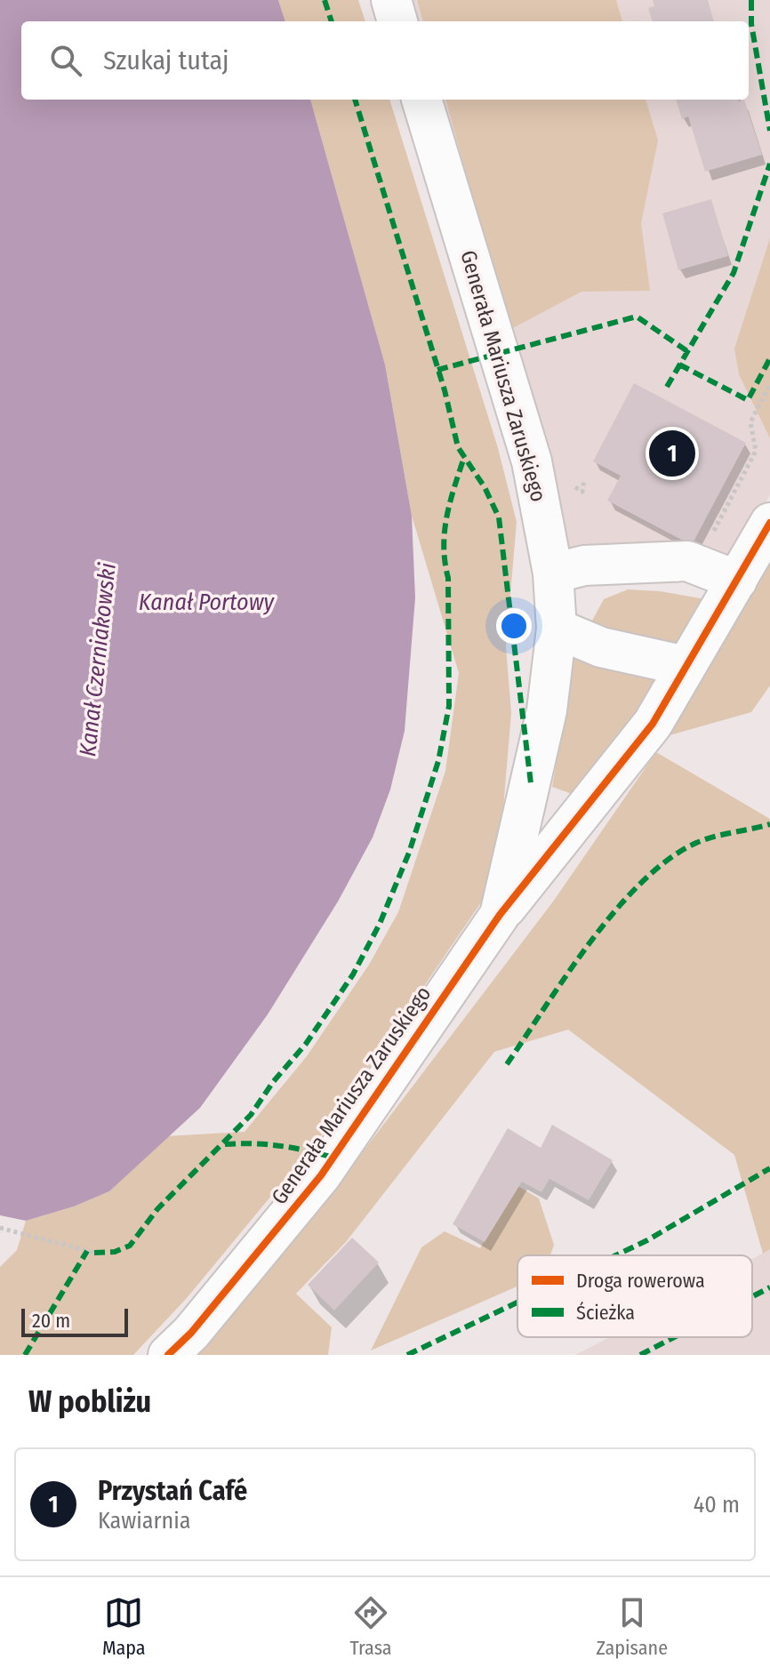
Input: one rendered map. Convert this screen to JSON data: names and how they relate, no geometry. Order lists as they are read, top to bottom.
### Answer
{
  "streets": {
    "lane": ["Generała Mariusza Zaruskiego"]
  },
  "water": ["Kanał Portowy", "Kanał Czerniakowski"],
  "legend": ["Droga rowerowa", "Ścieżka"],
  "scale_bar": "20 m",
  "page": {
    "search": "Szukaj tutaj",
    "pins": "1",
    "scale": "20 m",
    "heading": "W pobliżu",
    "list": [
      {
        "mark": "1",
        "name": "Przystań Café",
        "note": "Kawiarnia",
        "value": "40 m"
      }
    ],
    "nav": ["Mapa", "Trasa", "Zapisane"]
  }
}
